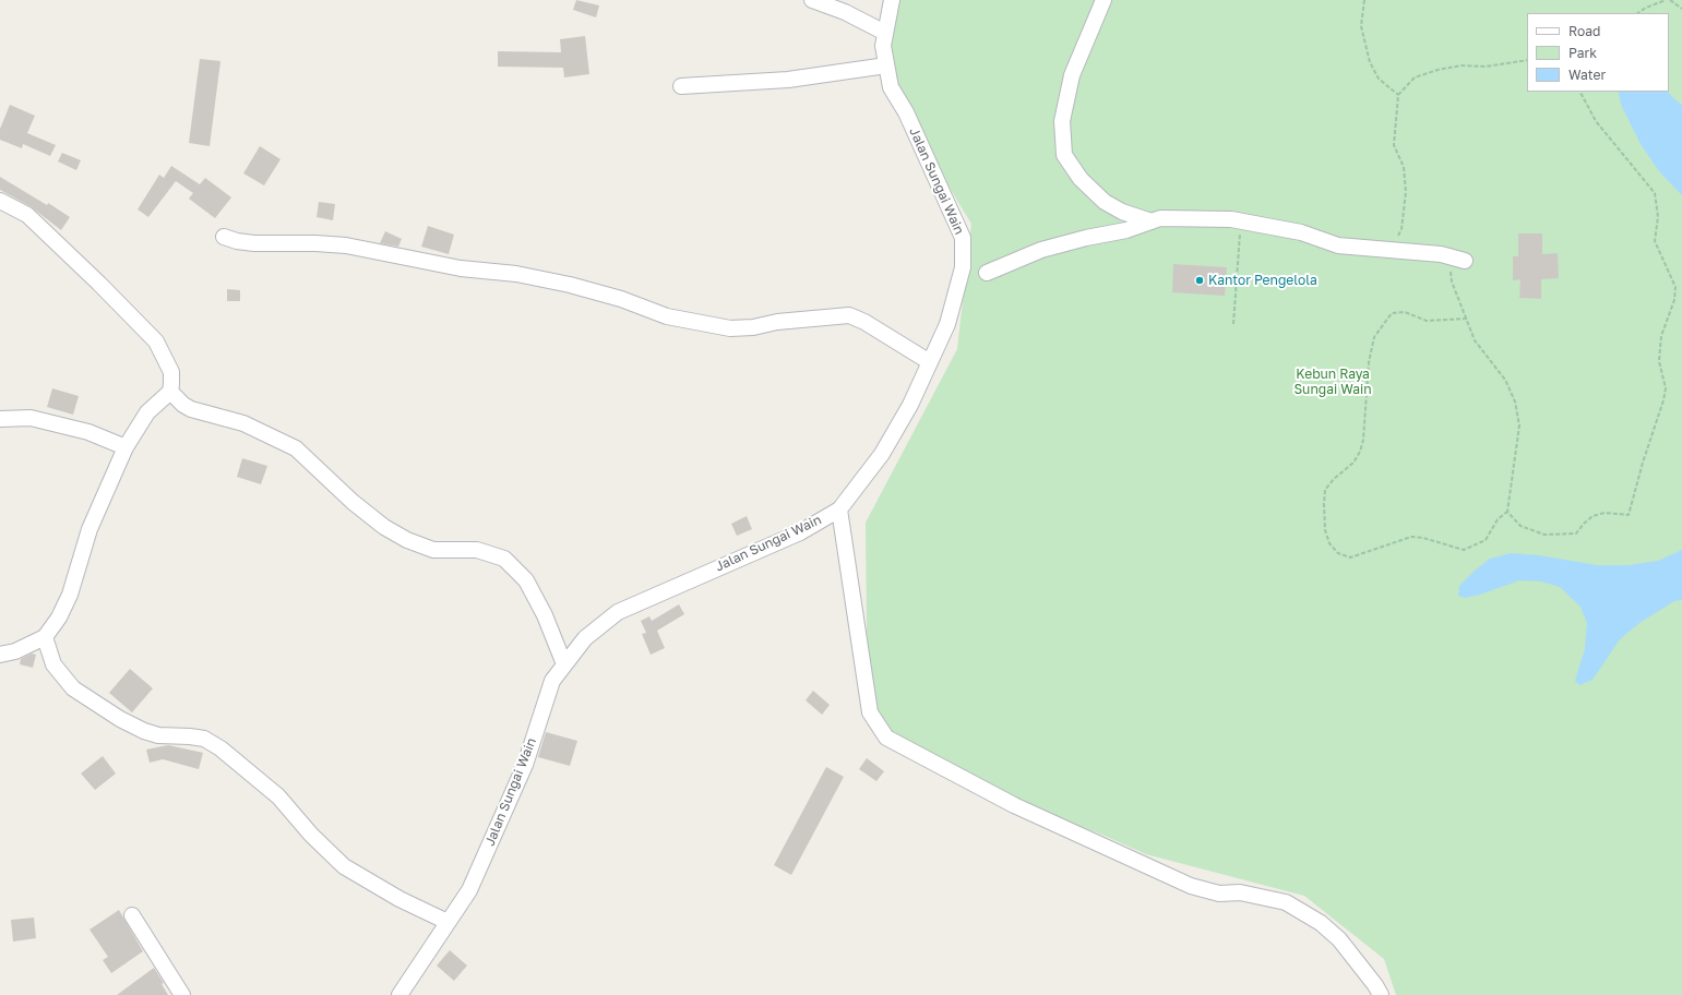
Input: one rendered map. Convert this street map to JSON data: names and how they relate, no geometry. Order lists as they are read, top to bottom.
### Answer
{
  "streets": {
    "street": ["Jalan Sungai Wain"]
  },
  "parks": ["Kebun Raya Sungai Wain"],
  "places": ["Kantor Pengelola"],
  "legend": ["Road", "Park", "Water"]
}
